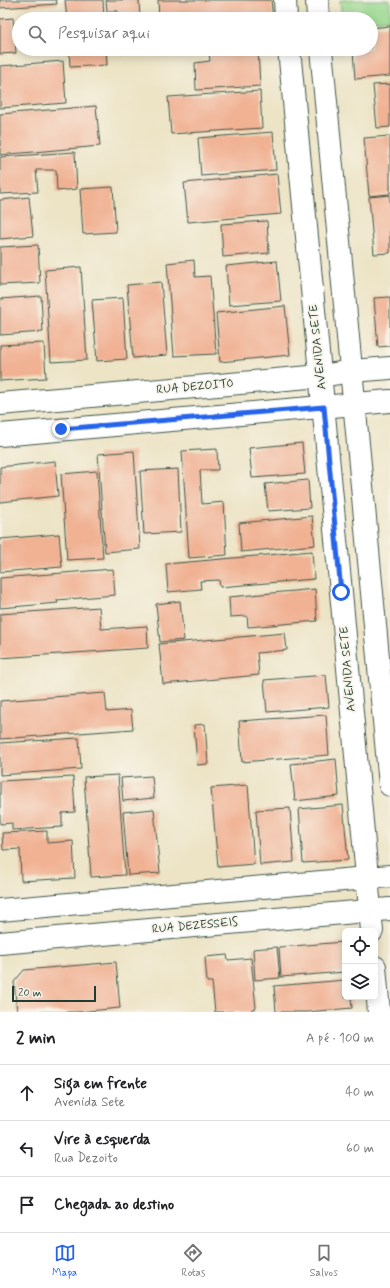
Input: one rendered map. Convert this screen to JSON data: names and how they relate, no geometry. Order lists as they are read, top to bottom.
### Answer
{
  "streets": {
    "street": ["AVENIDA SETE", "RUA DEZOITO", "RUA DEZESSEIS"]
  },
  "crossings": [
    ["AVENIDA SETE", "RUA DEZOITO"],
    ["AVENIDA SETE", "RUA DEZESSEIS"]
  ],
  "scale_bar": "20 m",
  "page": {
    "search": "Pesquisar aqui",
    "scale": "20 m",
    "heading": ["2 min", "A pé · 100 m"],
    "list": [
      ["Siga em frente", "Avenida Sete", "40 m"],
      ["Vire à esquerda", "Rua Dezoito", "60 m"],
      "Chegada ao destino"
    ],
    "nav": ["Mapa", "Rotas", "Salvos"]
  }
}
